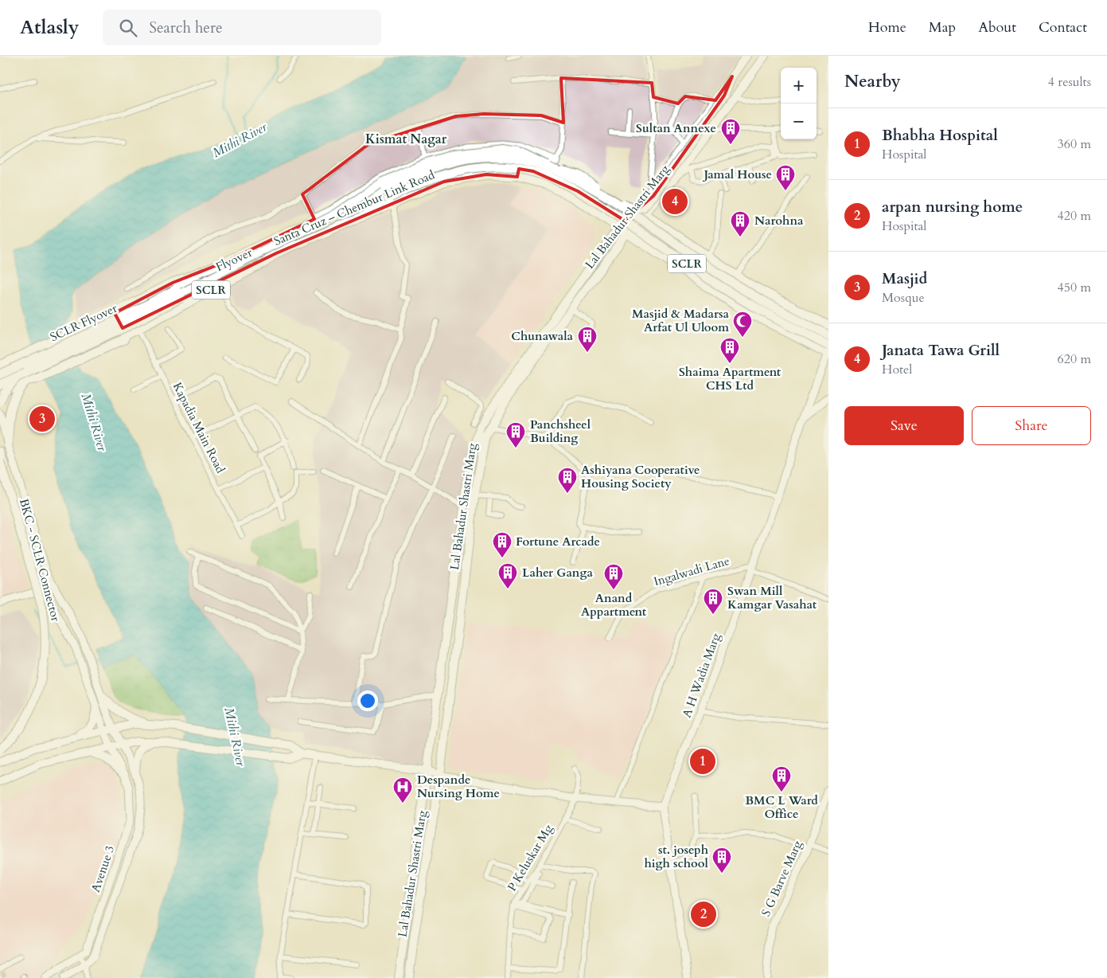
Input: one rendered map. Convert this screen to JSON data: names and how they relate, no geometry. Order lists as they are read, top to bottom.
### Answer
{
  "streets": {
    "highway": [
      "Santa Cruz – Chembur Link Road",
      "Flyover",
      "SCLR",
      "SCLR Flyover"
    ],
    "main road": ["Lal Bahadur Shastri Marg", "BKC - SCLR Connector"],
    "street": [
      "Kapadia Main Road",
      "Ingalwadi Lane",
      "A H Wadia Marg",
      "P Keluskar Mg",
      "Avenue 3",
      "S G Barve Marg"
    ]
  },
  "crossings": [
    ["Santa Cruz – Chembur Link Road", "Lal Bahadur Shastri Marg"],
    ["Santa Cruz – Chembur Link Road", "Flyover"],
    ["Santa Cruz – Chembur Link Road", "SCLR"],
    ["Santa Cruz – Chembur Link Road", "Kapadia Main Road"],
    ["Santa Cruz – Chembur Link Road", "A H Wadia Marg"],
    ["Flyover", "SCLR Flyover"],
    ["SCLR", "A H Wadia Marg"],
    ["Ingalwadi Lane", "A H Wadia Marg"]
  ],
  "districts": ["Kismat Nagar"],
  "water": ["Mithi River"],
  "places": {
    "building": [
      "Sultan Annexe",
      "Jamal House",
      "Narohna",
      "Chunawala",
      "Shaima Apartment CHS Ltd",
      "Panchsheel Building",
      "Ashiyana Cooperative Housing Society",
      "Fortune Arcade",
      "Laher Ganga",
      "Anand Appartment",
      "Swan Mill Kamgar Vasahat",
      "BMC L Ward Office",
      "st. joseph high school"
    ],
    "mosque": ["Masjid & Madarsa Arfat Ul Uloom"],
    "hospital": ["Despande Nursing Home"]
  },
  "page": {
    "header": "Atlasly",
    "search": "Search here",
    "nav": [
      "Home",
      "Map",
      "About",
      "Contact"
    ],
    "heading": ["Nearby", "4 results"],
    "map_buttons": ["+", "−"],
    "list": [
      {
        "mark": "1",
        "name": "Bhabha Hospital",
        "note": "Hospital",
        "value": "360 m"
      },
      {
        "mark": "2",
        "name": "arpan nursing home",
        "note": "Hospital",
        "value": "420 m"
      },
      {
        "mark": "3",
        "name": "Masjid",
        "note": "Mosque",
        "value": "450 m"
      },
      {
        "mark": "4",
        "name": "Janata Tawa Grill",
        "note": "Hotel",
        "value": "620 m"
      }
    ],
    "pins": [
      "4",
      "3",
      "1",
      "2"
    ],
    "buttons": ["Save", "Share"]
  }
}
